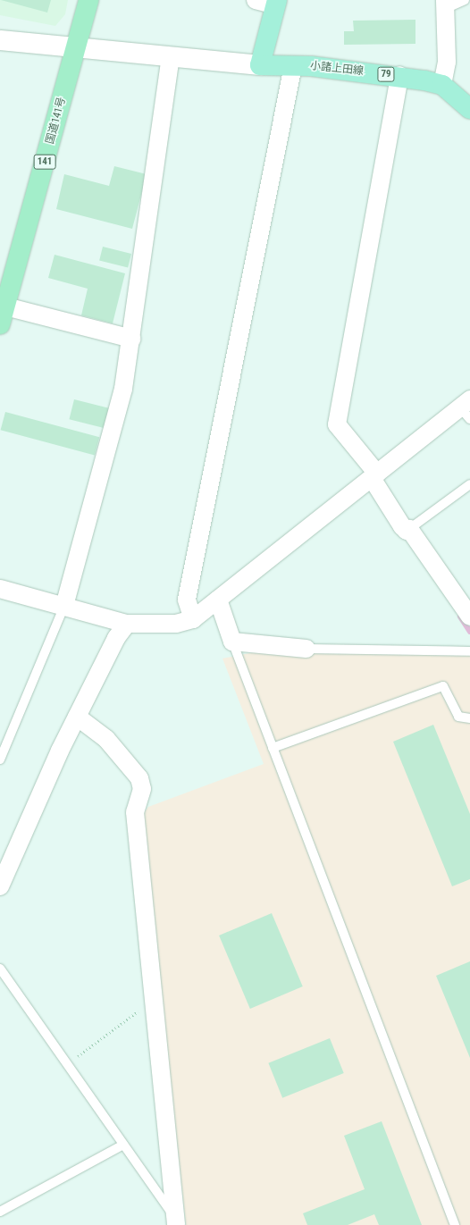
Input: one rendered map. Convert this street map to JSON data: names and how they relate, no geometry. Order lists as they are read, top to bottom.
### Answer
{
  "streets": {
    "highway": ["国道141号", "141"],
    "main road": ["小諸上田線", "79"]
  }
}
